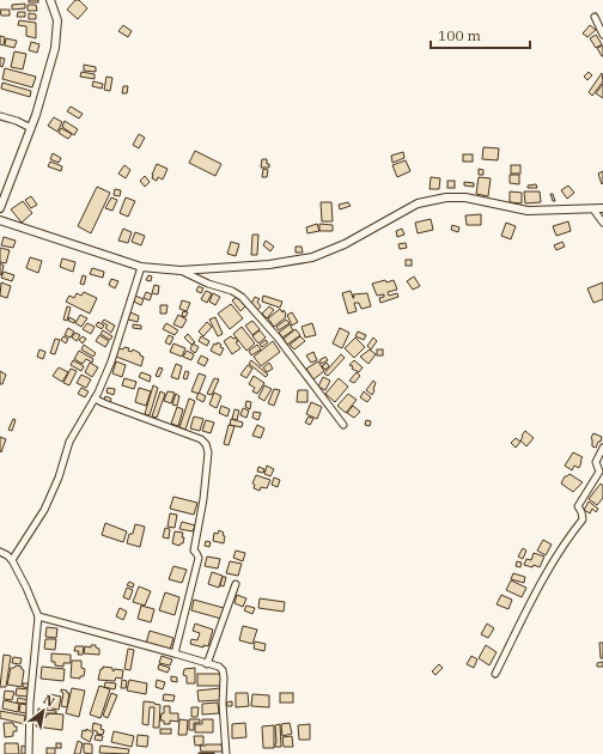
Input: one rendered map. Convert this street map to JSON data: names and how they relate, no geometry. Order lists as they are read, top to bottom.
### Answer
{
  "scale_bar": "100 m",
  "north": "top right"
}
